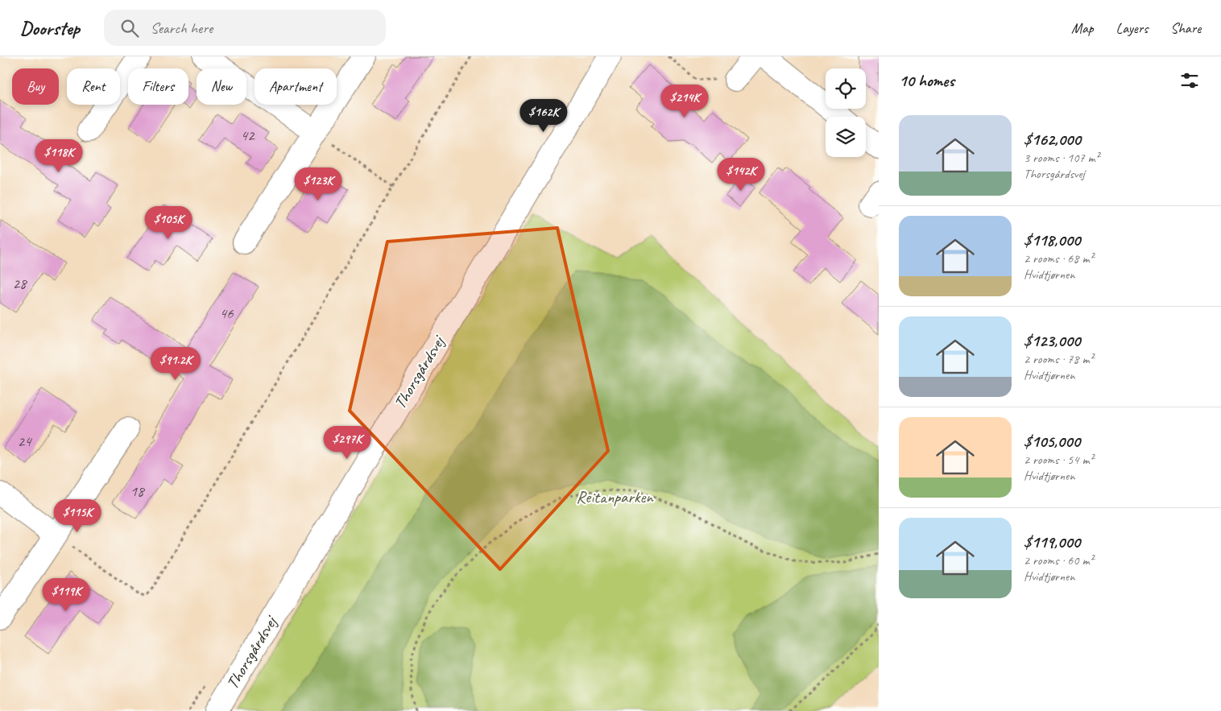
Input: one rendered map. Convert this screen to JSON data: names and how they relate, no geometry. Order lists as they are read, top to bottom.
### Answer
{
  "streets": {
    "street": ["Thorsgårdsvej"]
  },
  "parks": ["Reitanparken"],
  "house_numbers": [
    "42",
    "28",
    "46",
    "24",
    "18"
  ],
  "page": {
    "header": "Doorstep",
    "search": "Search here",
    "nav": ["Map", "Layers", "Share"],
    "heading": "10 homes",
    "chip": [
      "Buy",
      "Rent",
      "Filters",
      "New",
      "Apartment"
    ],
    "price": [
      "$214K",
      "$162K",
      "$118K",
      "$142K",
      "$123K",
      "$105K",
      "$91.2K",
      "$297K",
      "$115K",
      "$119K"
    ],
    "list": [
      {
        "name": "$162,000",
        "note": "3 rooms · 107 m² · Thorsgårdsvej"
      },
      {
        "name": "$118,000",
        "note": "2 rooms · 68 m² · Hvidtjørnen"
      },
      {
        "name": "$123,000",
        "note": "2 rooms · 78 m² · Hvidtjørnen"
      },
      {
        "name": "$105,000",
        "note": "2 rooms · 54 m² · Hvidtjørnen"
      },
      {
        "name": "$119,000",
        "note": "2 rooms · 60 m² · Hvidtjørnen"
      }
    ]
  }
}
